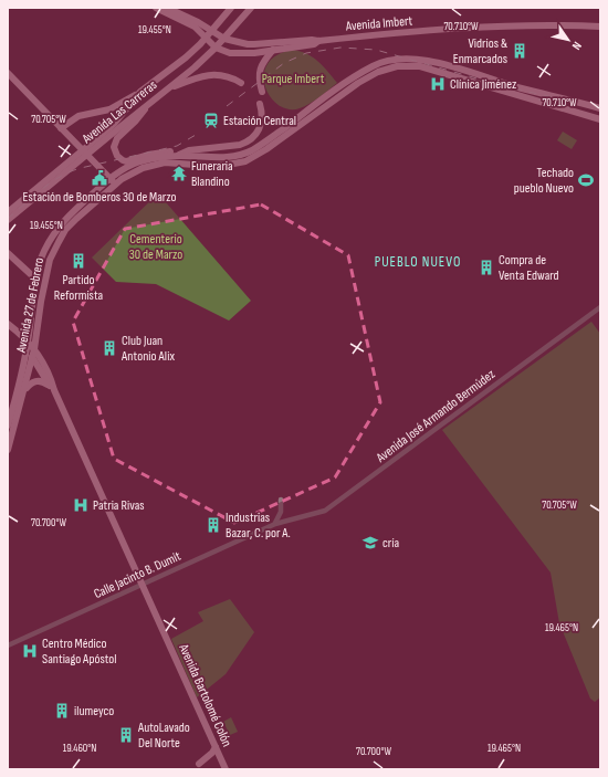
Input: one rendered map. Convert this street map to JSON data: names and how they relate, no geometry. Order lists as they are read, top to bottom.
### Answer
{
  "streets": {
    "main road": [
      "Avenida Imbert",
      "Avenida Las Carreras",
      "Avenida 27 de Febrero",
      "Avenida Bartolomé Colón"
    ],
    "street": ["Avenida José Armando Bermúdez", "Calle Jacinto B. Dumit"]
  },
  "crossings": [
    ["Avenida Imbert", "Avenida Las Carreras"],
    ["Avenida 27 de Febrero", "Avenida Bartolomé Colón"],
    ["Avenida José Armando Bermúdez", "Calle Jacinto B. Dumit"],
    ["Calle Jacinto B. Dumit", "Avenida Bartolomé Colón"]
  ],
  "districts": ["PUEBLO NUEVO"],
  "parks": ["Parque Imbert", "Cementerio 30 de Marzo"],
  "places": {
    "building": [
      "Vidrios & Enmarcados",
      "Partido Reformista",
      "Compra de Venta Edward",
      "Club Juan Antonio Alix",
      "Industrias Bazar, C. por A.",
      "ilumeyco",
      "AutoLavado Del Norte"
    ],
    "hospital": ["Clínica Jiménez", "Patria Rivas", "Centro Médico Santiago Apóstol"],
    "station": ["Estación Central"],
    "temple": ["Funeraria Blandino"],
    "public building": ["Estación de Bomberos 30 de Marzo"],
    "sports": ["Techado pueblo Nuevo"],
    "school or university": ["cría"]
  },
  "north": "bottom right",
  "coordinates": [
    "70.710°W",
    "19.455°N",
    "70.705°W",
    "70.700°W",
    "19.465°N",
    "19.460°N"
  ]
}
